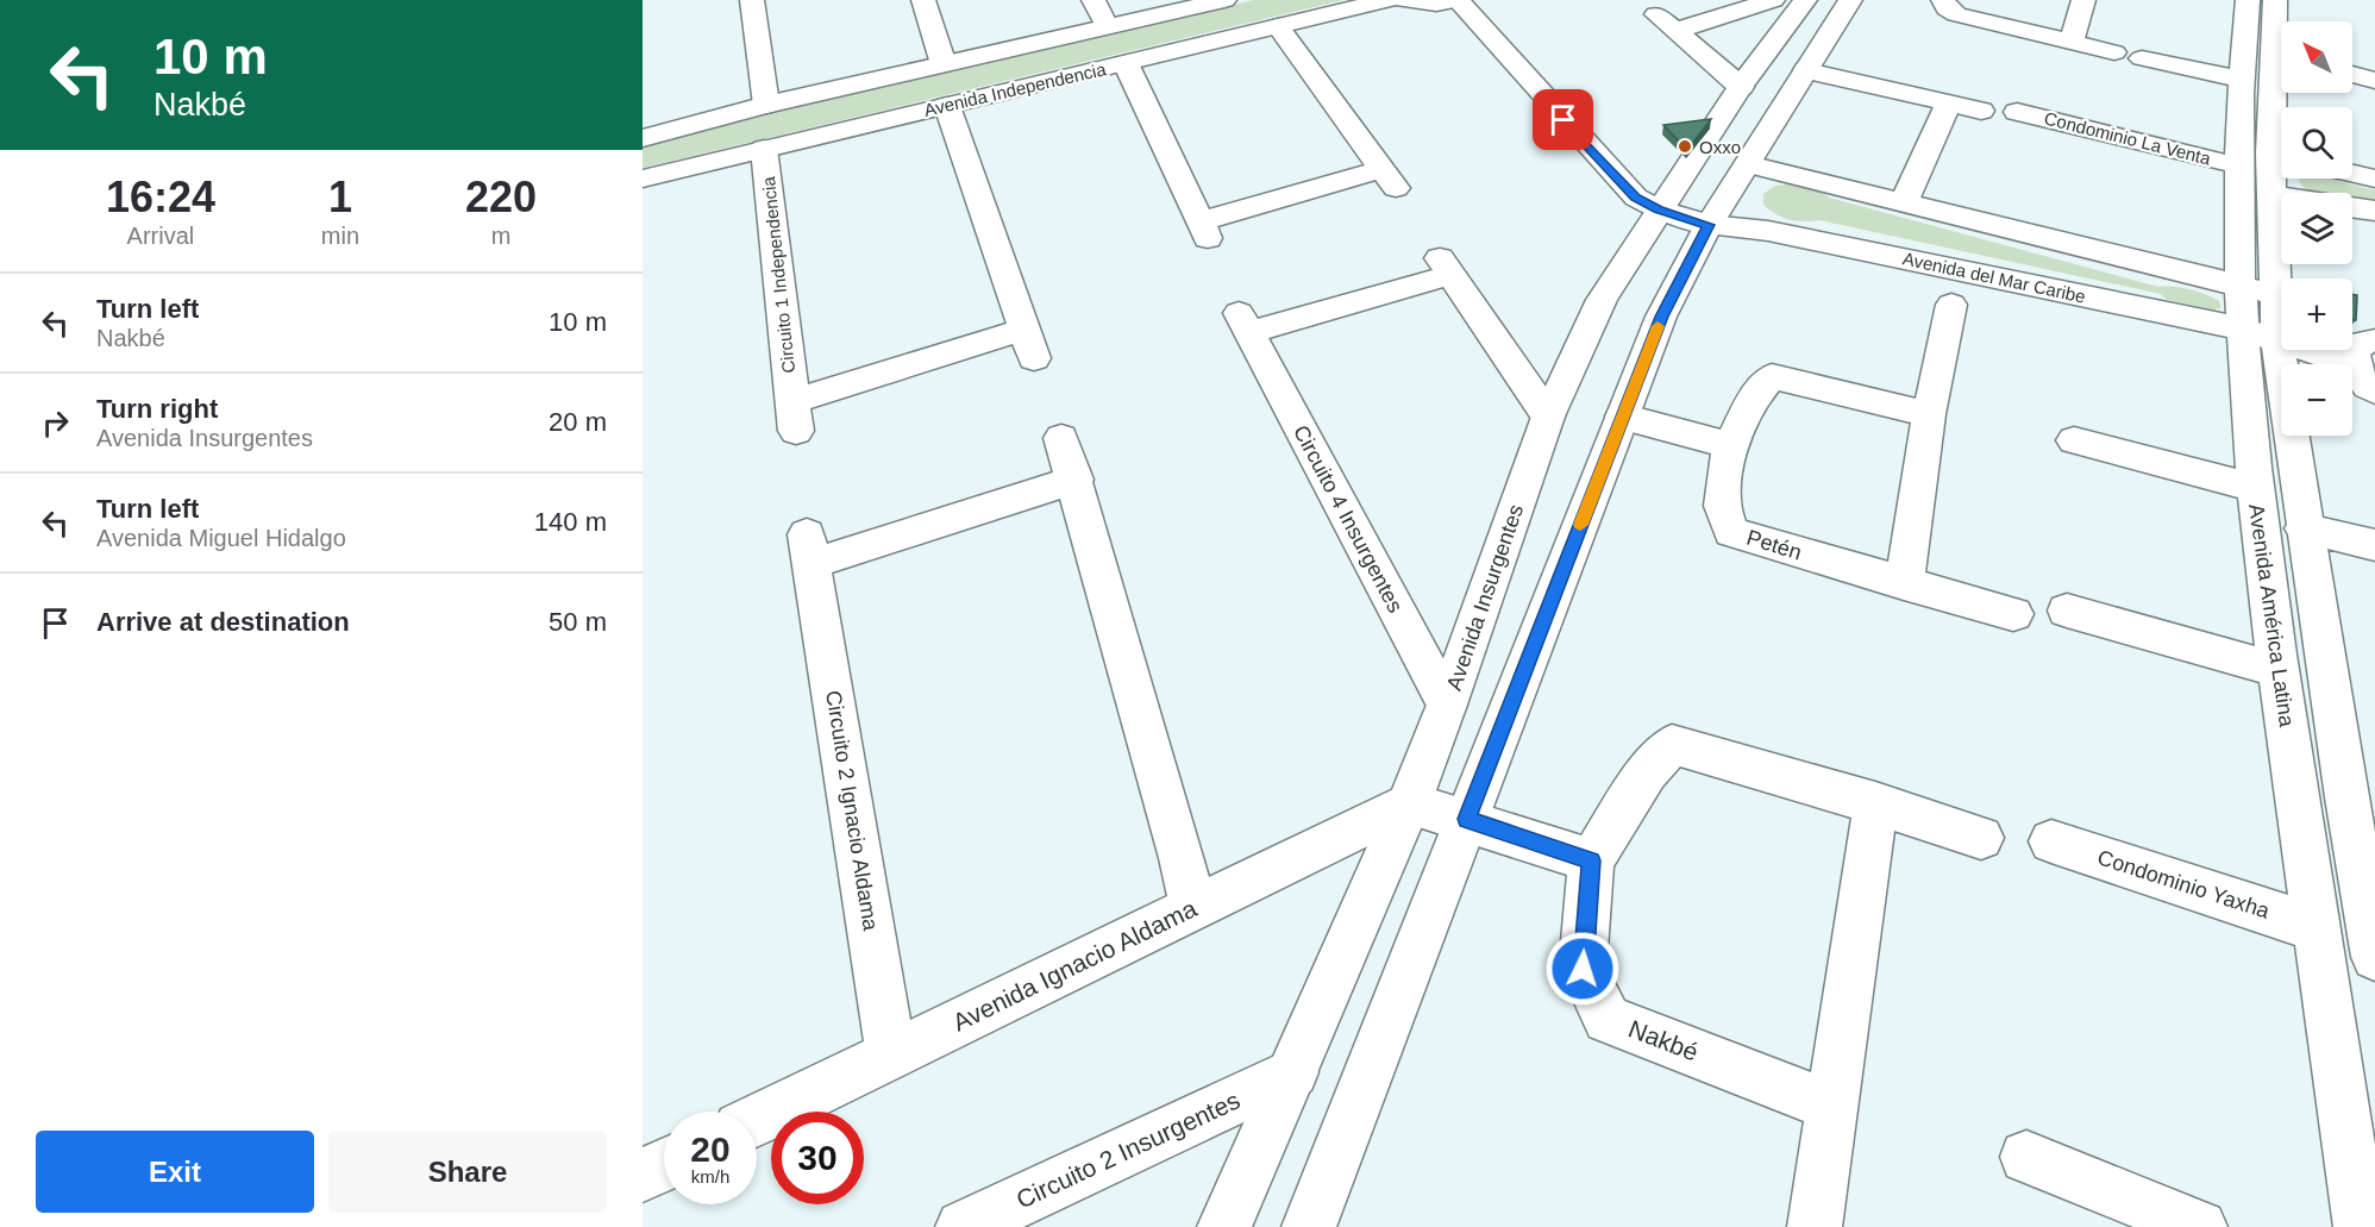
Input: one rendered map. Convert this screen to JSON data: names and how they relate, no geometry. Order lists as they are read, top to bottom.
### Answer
{
  "streets": {
    "street": [
      "Avenida Independencia",
      "Condominio La Venta",
      "Circuito 1 Independencia",
      "Avenida del Mar Caribe",
      "Circuito 4 Insurgentes",
      "Petén",
      "Avenida Insurgentes",
      "Avenida América Latina",
      "Circuito 2 Ignacio Aldama",
      "Condominio Yaxha",
      "Avenida Ignacio Aldama",
      "Nakbé",
      "Circuito 2 Insurgentes"
    ]
  },
  "crossings": [
    ["Avenida Independencia", "Circuito 1 Independencia"],
    ["Condominio La Venta", "Avenida América Latina"],
    ["Avenida del Mar Caribe", "Avenida Insurgentes"],
    ["Avenida del Mar Caribe", "Avenida América Latina"],
    ["Circuito 4 Insurgentes", "Avenida Insurgentes"],
    ["Avenida Insurgentes", "Avenida Ignacio Aldama"],
    ["Avenida Insurgentes", "Circuito 2 Insurgentes"],
    ["Avenida América Latina", "Condominio Yaxha"],
    ["Circuito 2 Ignacio Aldama", "Avenida Ignacio Aldama"]
  ],
  "places": ["Oxxo"],
  "north": "top left",
  "page": {
    "turn": ["10 m", "Nakbé"],
    "map_buttons": ["+", "−"],
    "eta": [
      "16:24",
      "Arrival",
      "1",
      "min",
      "220",
      "m"
    ],
    "list": [
      {
        "name": "Turn left",
        "note": "Nakbé",
        "value": "10 m"
      },
      {
        "name": "Turn right",
        "note": "Avenida Insurgentes",
        "value": "20 m"
      },
      {
        "name": "Turn left",
        "note": "Avenida Miguel Hidalgo",
        "value": "140 m"
      },
      {
        "name": "Arrive at destination",
        "value": "50 m"
      }
    ],
    "speed": "20 km/h",
    "limit": "30",
    "buttons": ["Exit", "Share"]
  }
}
